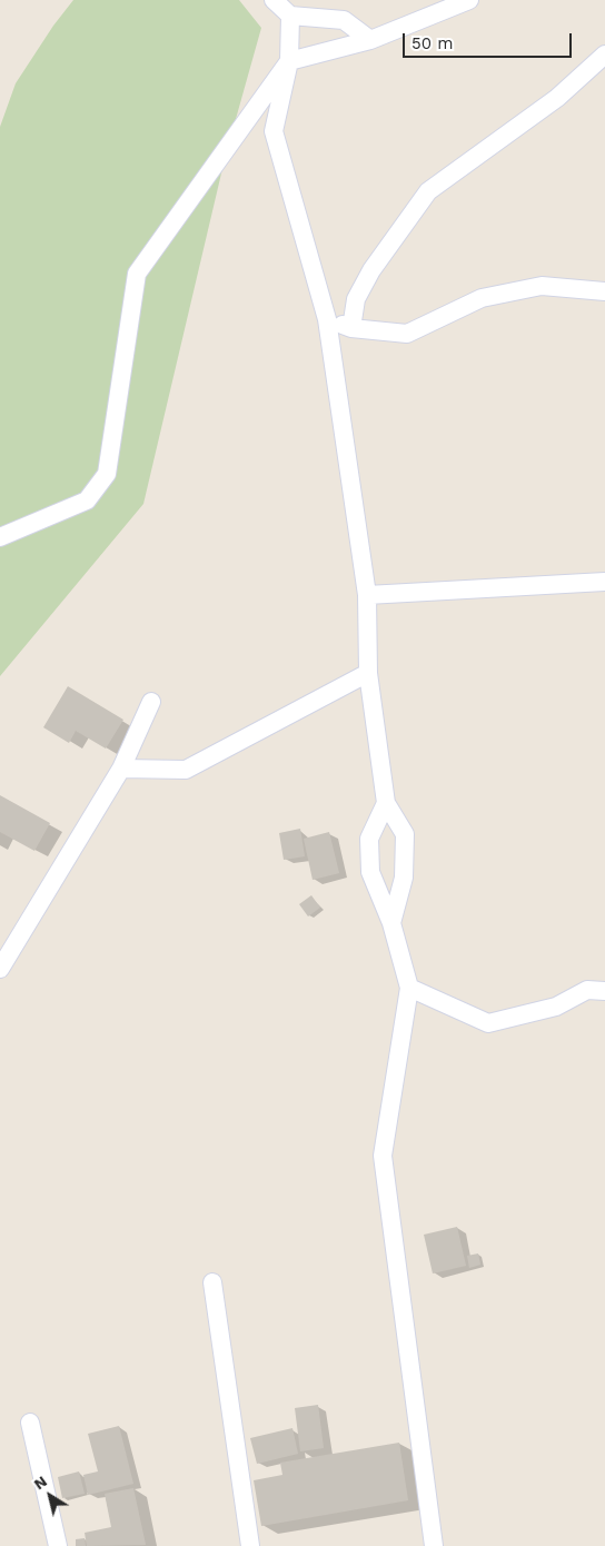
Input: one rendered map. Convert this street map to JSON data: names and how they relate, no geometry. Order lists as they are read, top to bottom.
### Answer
{
  "scale_bar": "50 m",
  "north": "top left"
}
